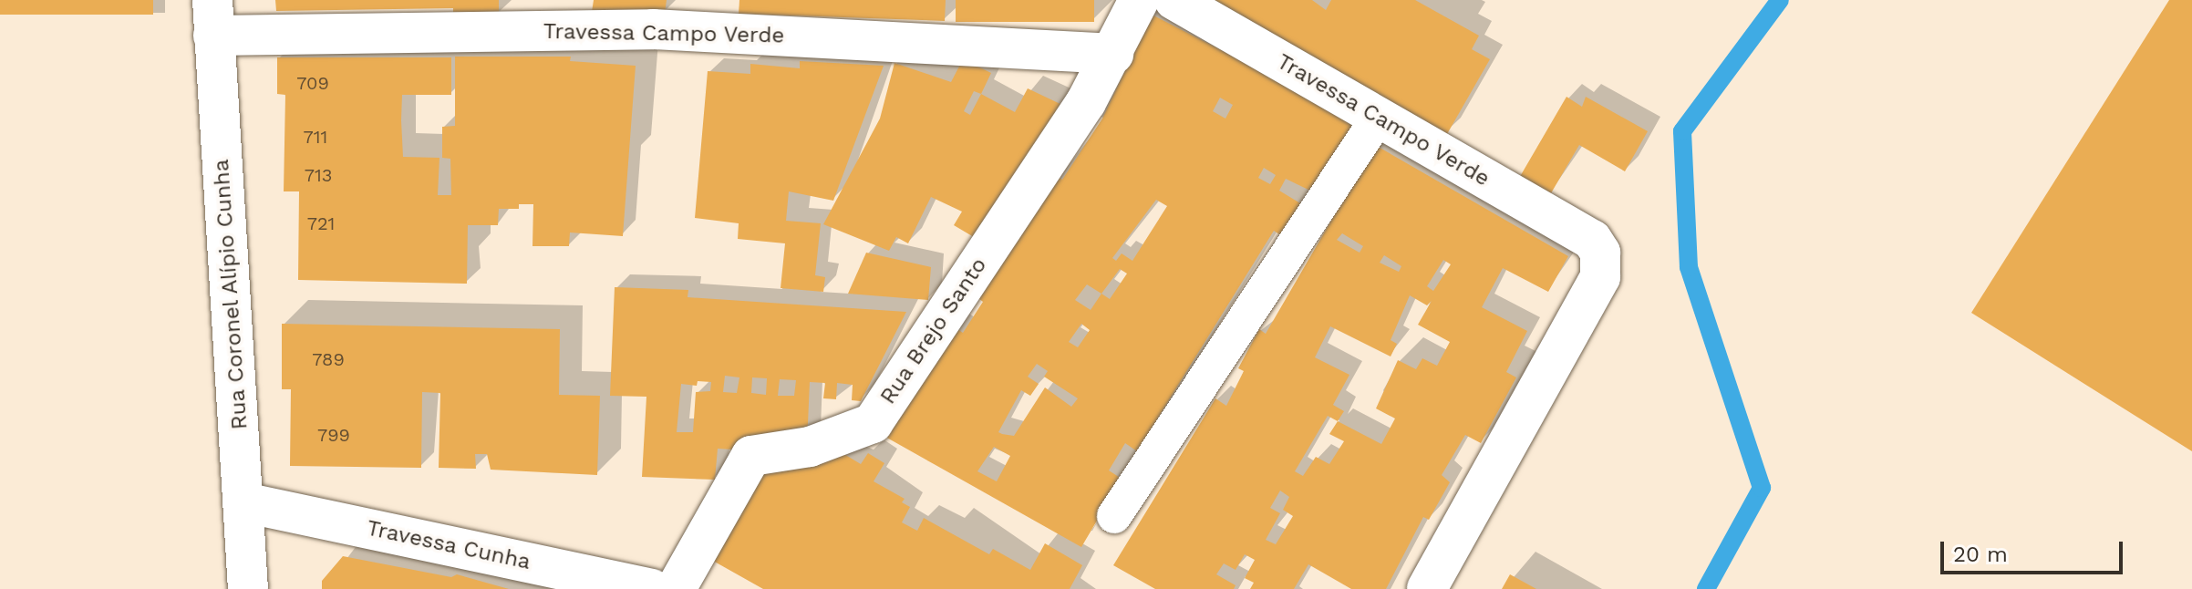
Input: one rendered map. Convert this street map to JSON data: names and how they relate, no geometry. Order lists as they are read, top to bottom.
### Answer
{
  "streets": {
    "street": [
      "Travessa Campo Verde",
      "Rua Coronel Alípio Cunha",
      "Rua Brejo Santo",
      "Travessa Cunha"
    ]
  },
  "crossings": [
    ["Travessa Campo Verde", "Rua Coronel Alípio Cunha"],
    ["Travessa Campo Verde", "Rua Brejo Santo"],
    ["Rua Coronel Alípio Cunha", "Travessa Cunha"]
  ],
  "house_numbers": [
    "709",
    "711",
    "713",
    "721",
    "789",
    "799"
  ],
  "scale_bar": "20 m"
}
